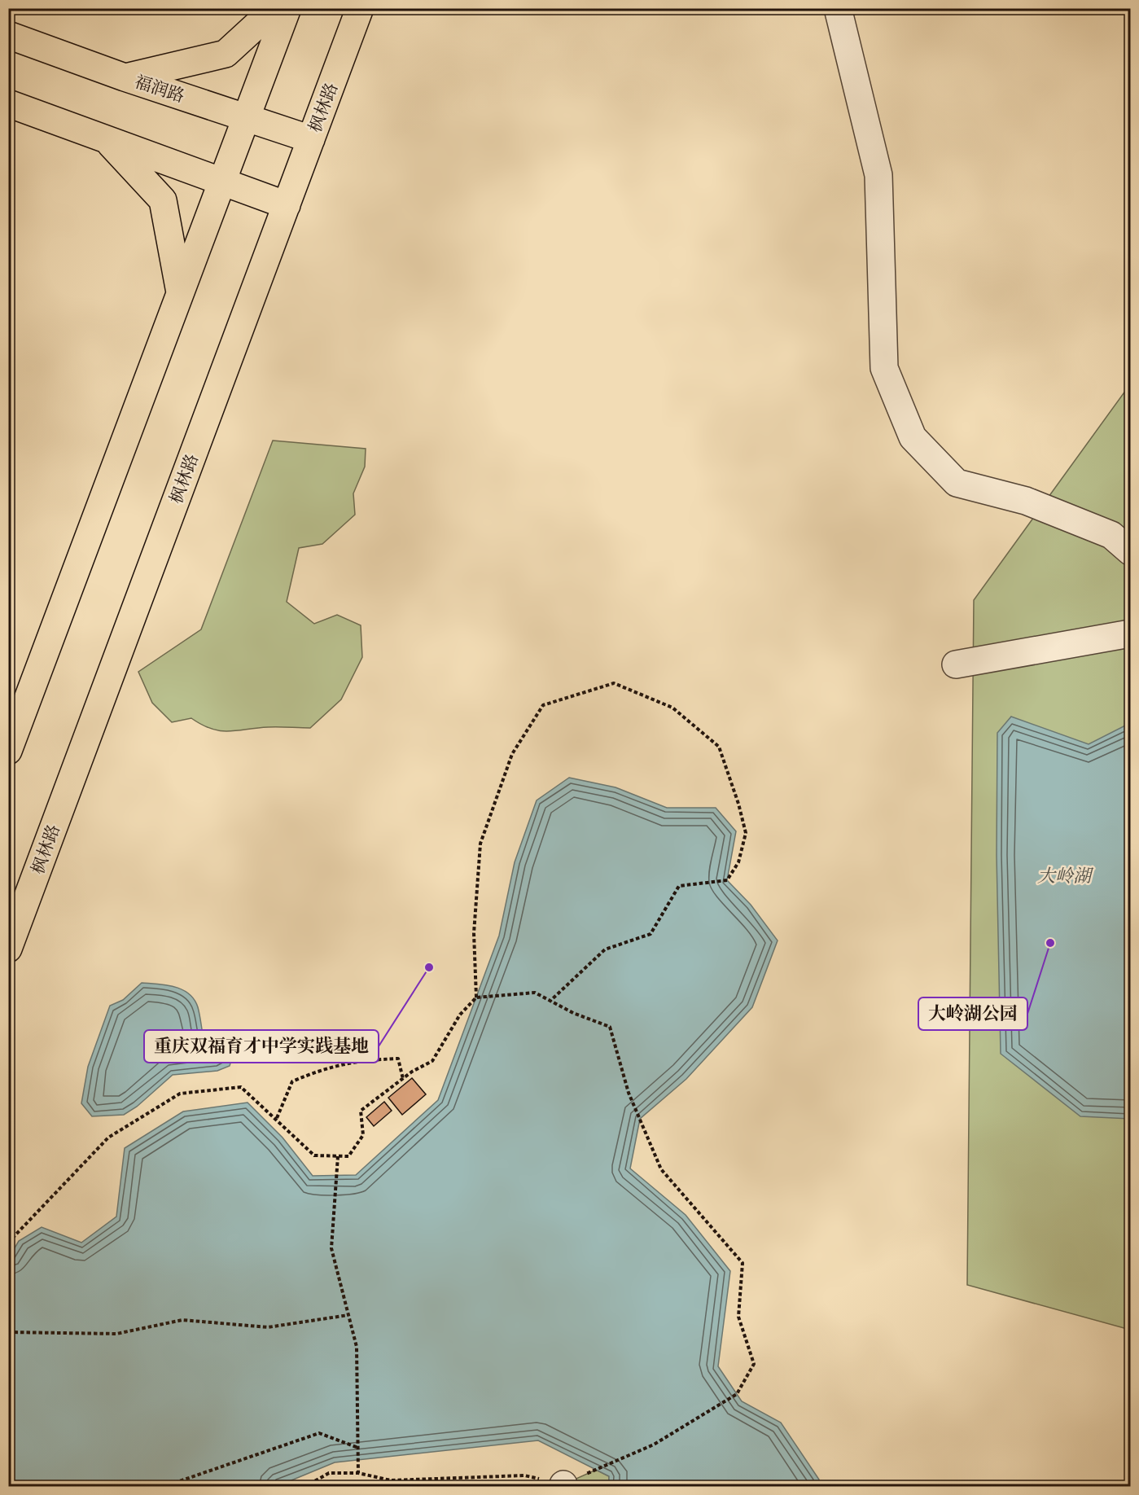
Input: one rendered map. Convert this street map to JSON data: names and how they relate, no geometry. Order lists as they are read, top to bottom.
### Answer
{
  "streets": {
    "main road": ["福润路", "枫林路"]
  },
  "crossings": [
    ["福润路", "枫林路"]
  ],
  "water": ["大岭湖"],
  "places": ["大岭湖公园", "重庆双福育才中学实践基地"]
}
